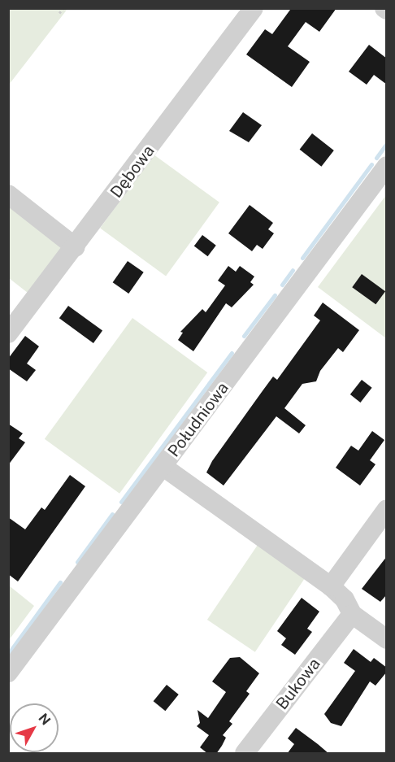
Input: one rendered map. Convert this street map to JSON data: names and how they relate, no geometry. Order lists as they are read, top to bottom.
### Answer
{
  "streets": {
    "street": ["Dębowa", "Południowa", "Bukowa"]
  },
  "north": "top right"
}
